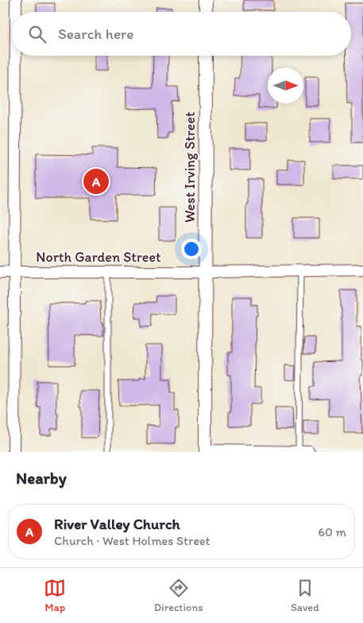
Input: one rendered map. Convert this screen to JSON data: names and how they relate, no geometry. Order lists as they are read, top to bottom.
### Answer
{
  "streets": {
    "street": ["West Irving Street", "North Garden Street"]
  },
  "crossings": [
    ["West Irving Street", "North Garden Street"]
  ],
  "north": "right",
  "page": {
    "search": "Search here",
    "pins": "A",
    "heading": "Nearby",
    "list": [
      {
        "mark": "A",
        "name": "River Valley Church",
        "note": "Church · West Holmes Street",
        "value": "60 m"
      }
    ],
    "nav": ["Map", "Directions", "Saved"]
  }
}
